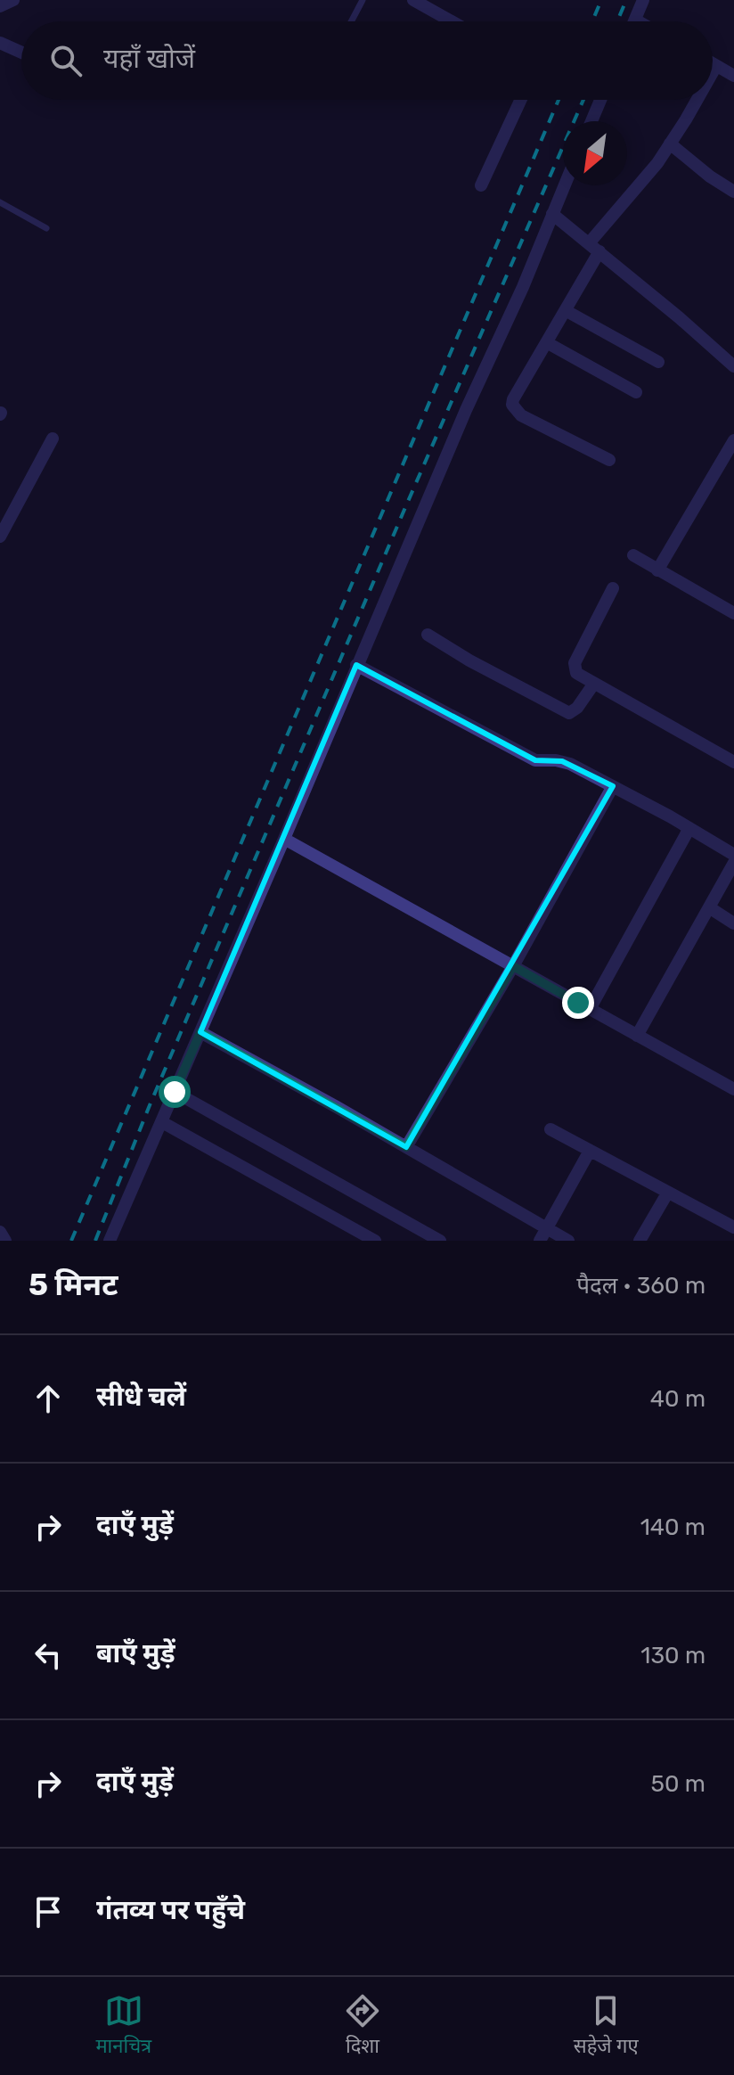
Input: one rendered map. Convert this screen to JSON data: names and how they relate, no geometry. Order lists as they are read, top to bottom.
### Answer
{
  "north": "bottom left",
  "page": {
    "search": "यहाँ खोजें",
    "heading": ["5 मिनट", "पैदल · 360 m"],
    "list": [
      ["सीधे चलें", "40 m"],
      ["दाएँ मुड़ें", "140 m"],
      ["बाएँ मुड़ें", "130 m"],
      ["दाएँ मुड़ें", "50 m"],
      "गंतव्य पर पहुँचे"
    ],
    "nav": ["मानचित्र", "दिशा", "सहेजे गए"]
  }
}
